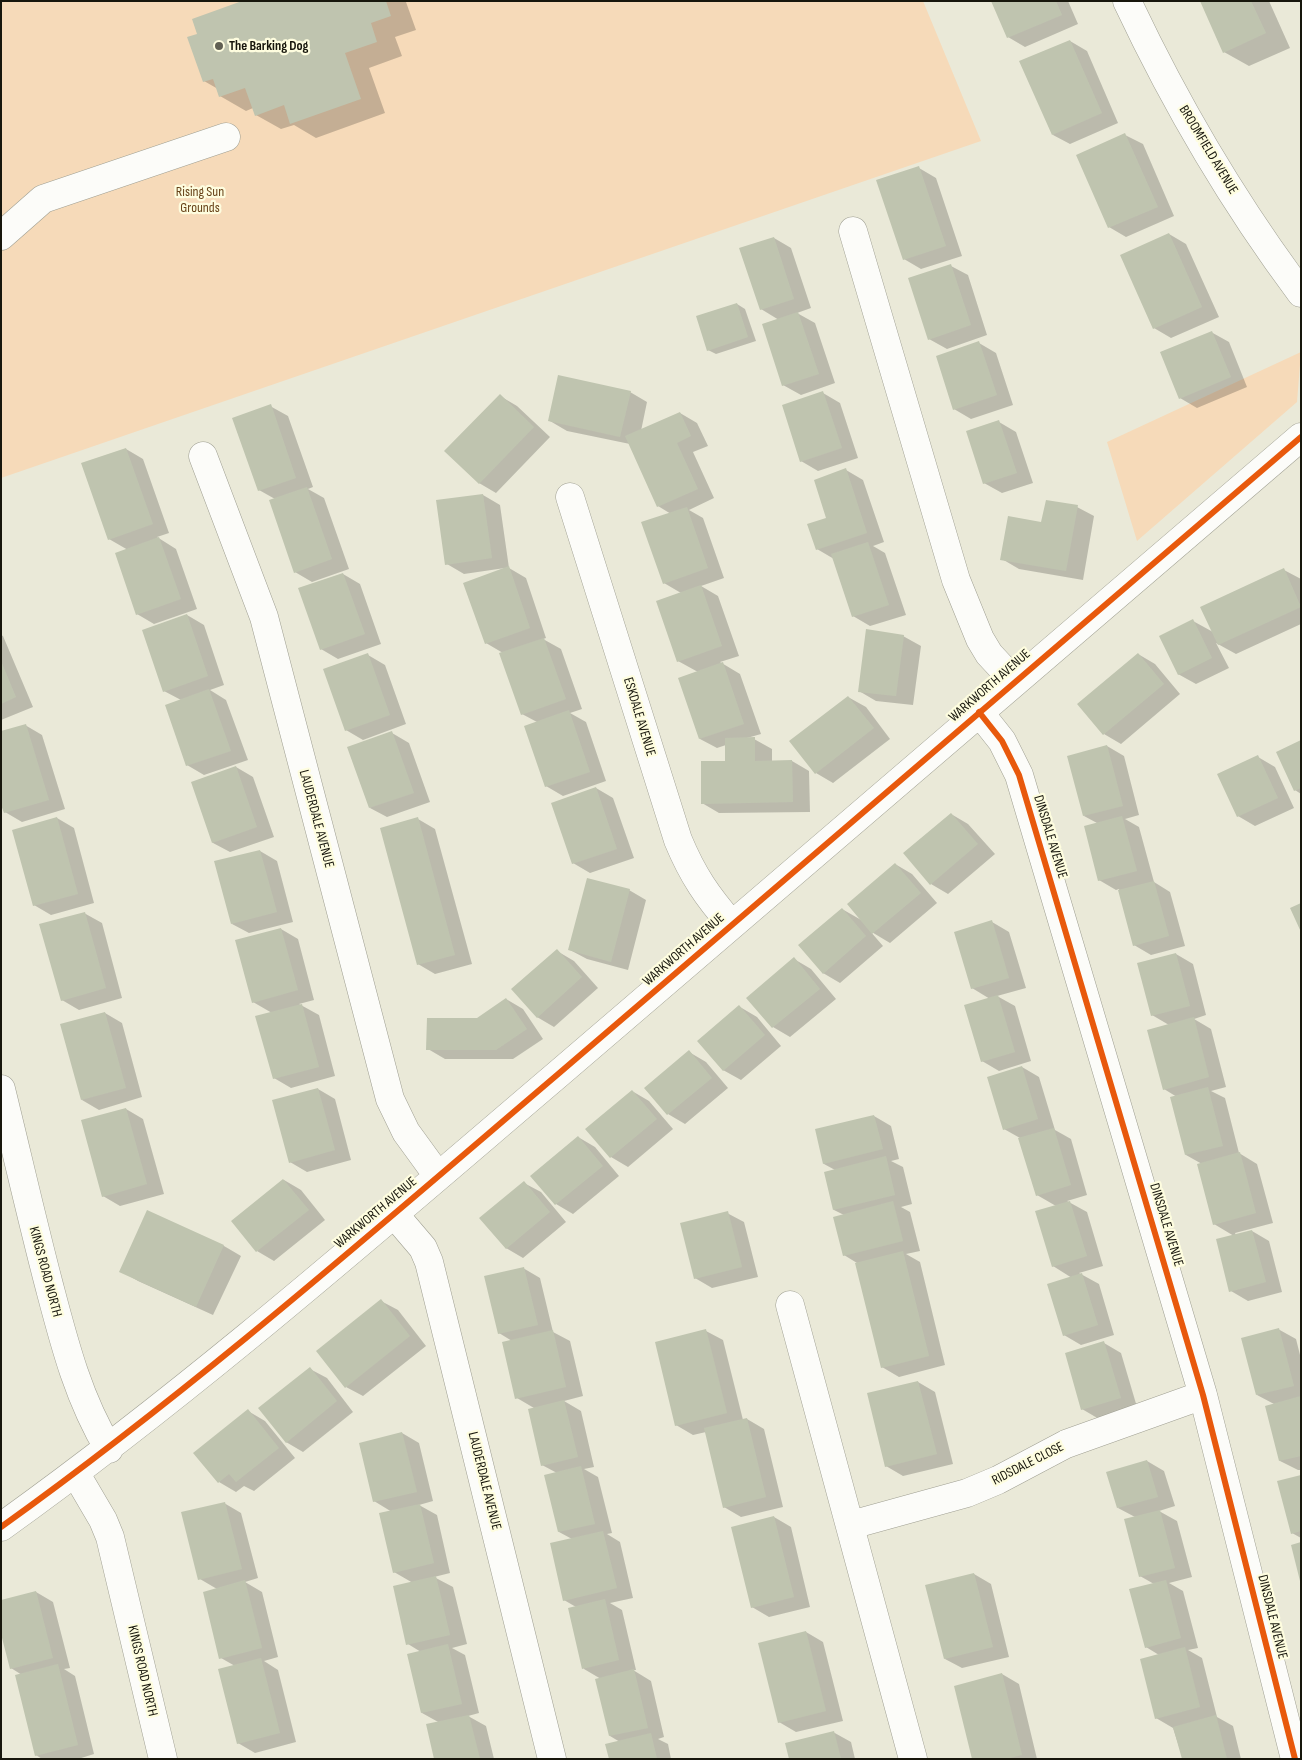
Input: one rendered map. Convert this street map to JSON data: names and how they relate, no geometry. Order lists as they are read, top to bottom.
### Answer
{
  "streets": {
    "street": [
      "BROOMFIELD AVENUE",
      "WARKWORTH AVENUE",
      "ESKDALE AVENUE",
      "LAUDERDALE AVENUE",
      "DINSDALE AVENUE",
      "KINGS ROAD NORTH",
      "RIDSDALE CLOSE"
    ]
  },
  "crossings": [
    ["WARKWORTH AVENUE", "ESKDALE AVENUE"],
    ["WARKWORTH AVENUE", "LAUDERDALE AVENUE"],
    ["WARKWORTH AVENUE", "DINSDALE AVENUE"],
    ["WARKWORTH AVENUE", "KINGS ROAD NORTH"],
    ["DINSDALE AVENUE", "RIDSDALE CLOSE"]
  ],
  "parks": ["Rising Sun Grounds"],
  "places": ["The Barking Dog"]
}
